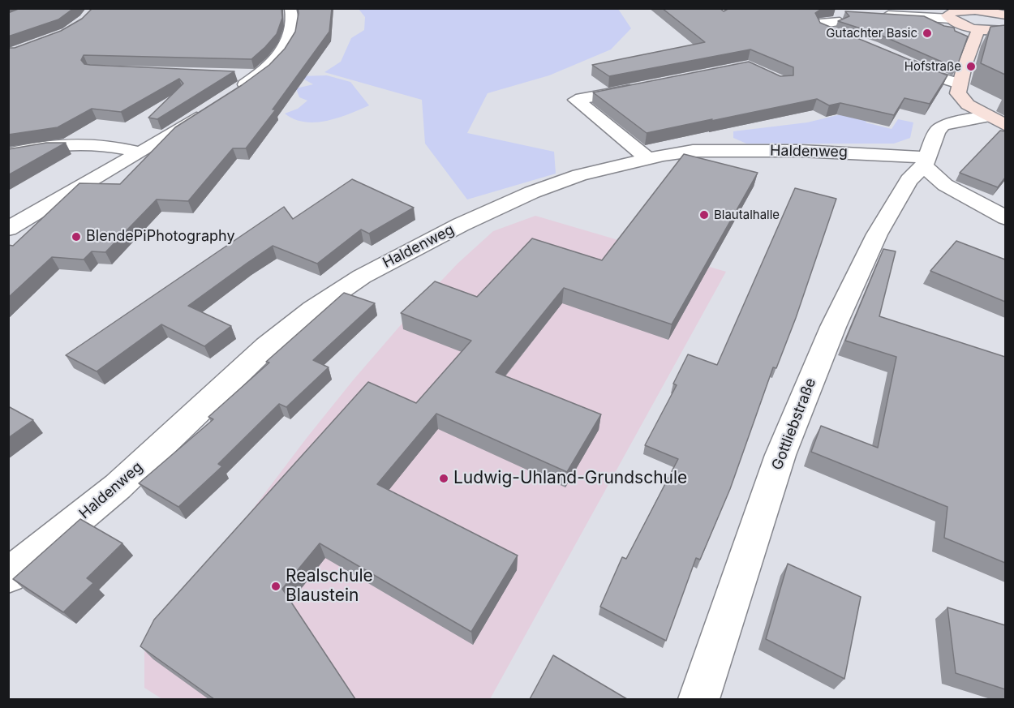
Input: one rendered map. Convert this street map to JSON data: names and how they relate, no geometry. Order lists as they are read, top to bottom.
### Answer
{
  "streets": {
    "street": ["Haldenweg", "Gottliebstraße"]
  },
  "crossings": [
    ["Haldenweg", "Gottliebstraße"]
  ],
  "places": [
    "Gutachter Basic",
    "Hofstraße",
    "Blautalhalle",
    "BlendePiPhotography",
    "Ludwig-Uhland-Grundschule",
    "Realschule Blaustein"
  ]
}
